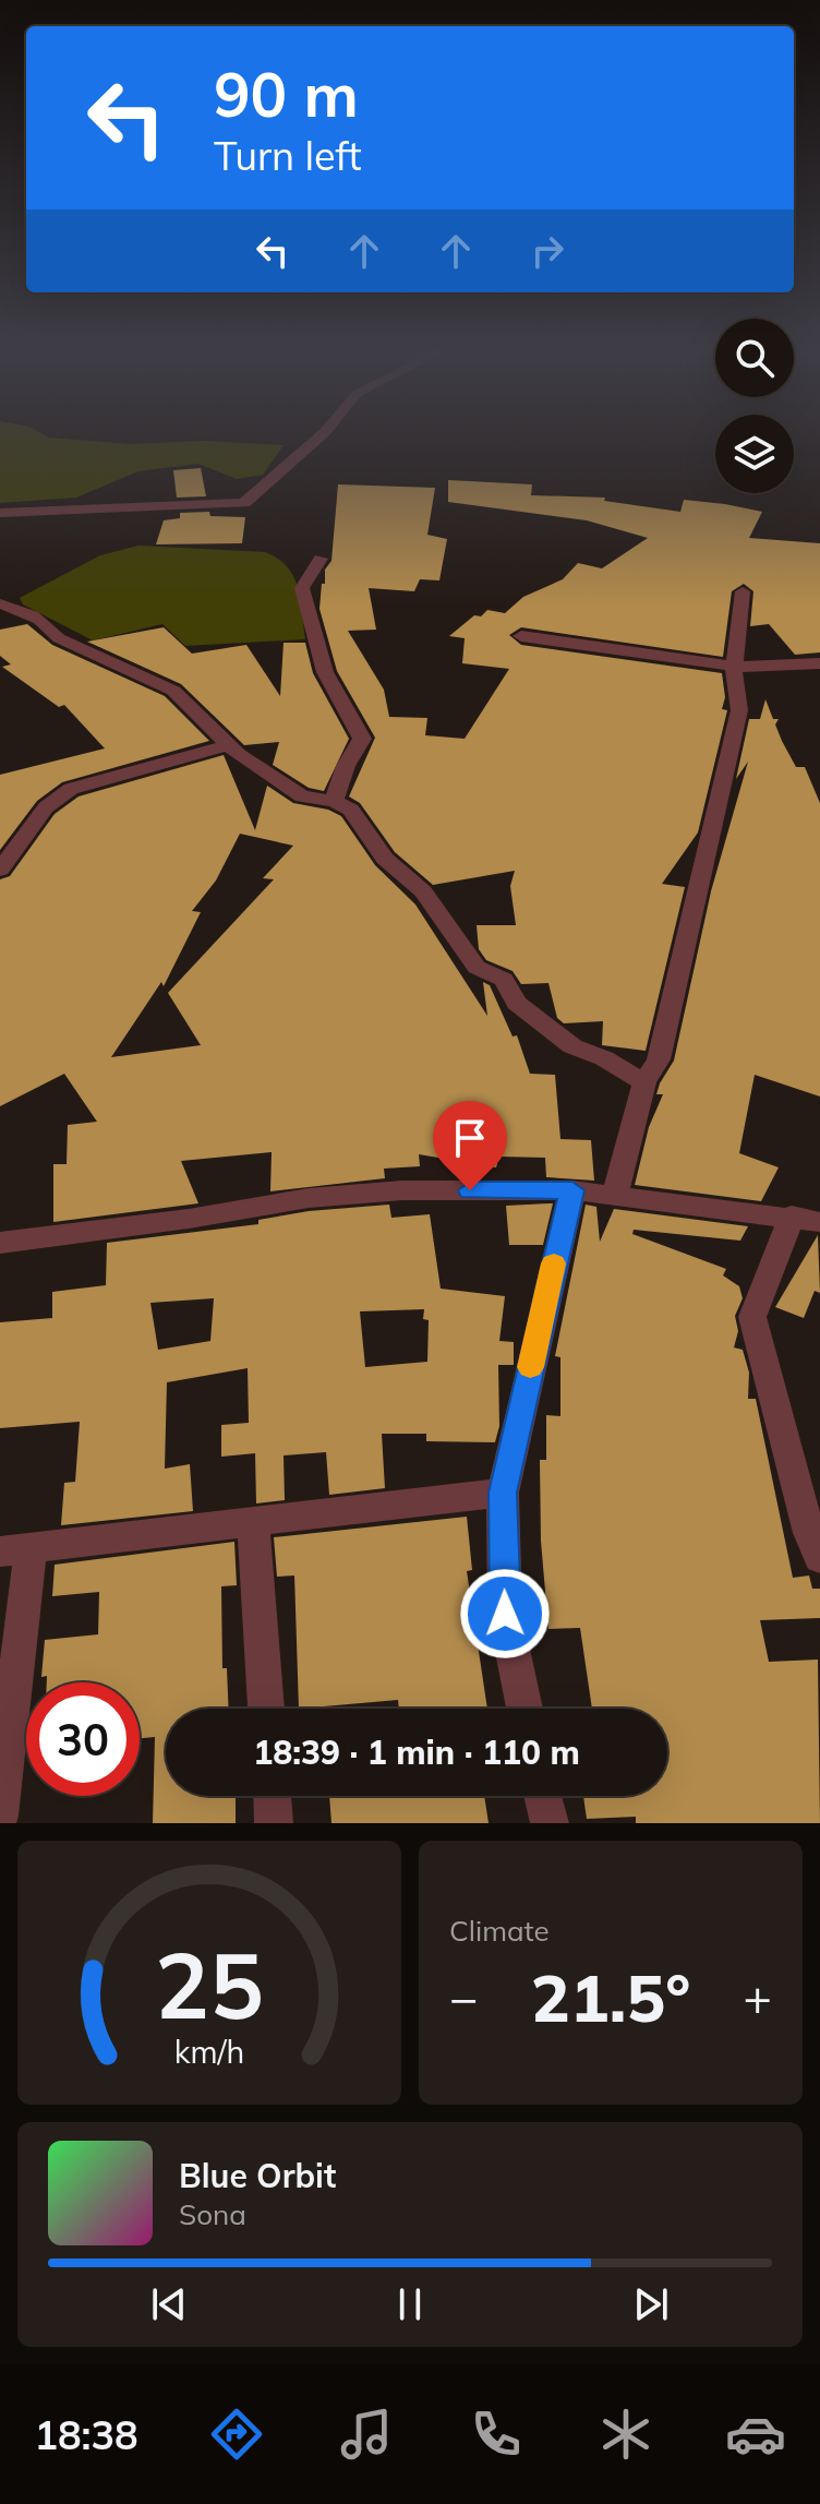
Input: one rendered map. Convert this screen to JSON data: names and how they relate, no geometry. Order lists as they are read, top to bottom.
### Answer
{
  "page": {
    "turn": ["90 m", "Turn left"],
    "limit": "30",
    "trip": "18:39 · 1 min · 110 m",
    "tile": "Climate",
    "heat": ["−", "21.5°", "+"],
    "song": ["Blue Orbit", "Sona"],
    "tabs": "18:38",
    "gauge": ["25", "km/h"]
  }
}
